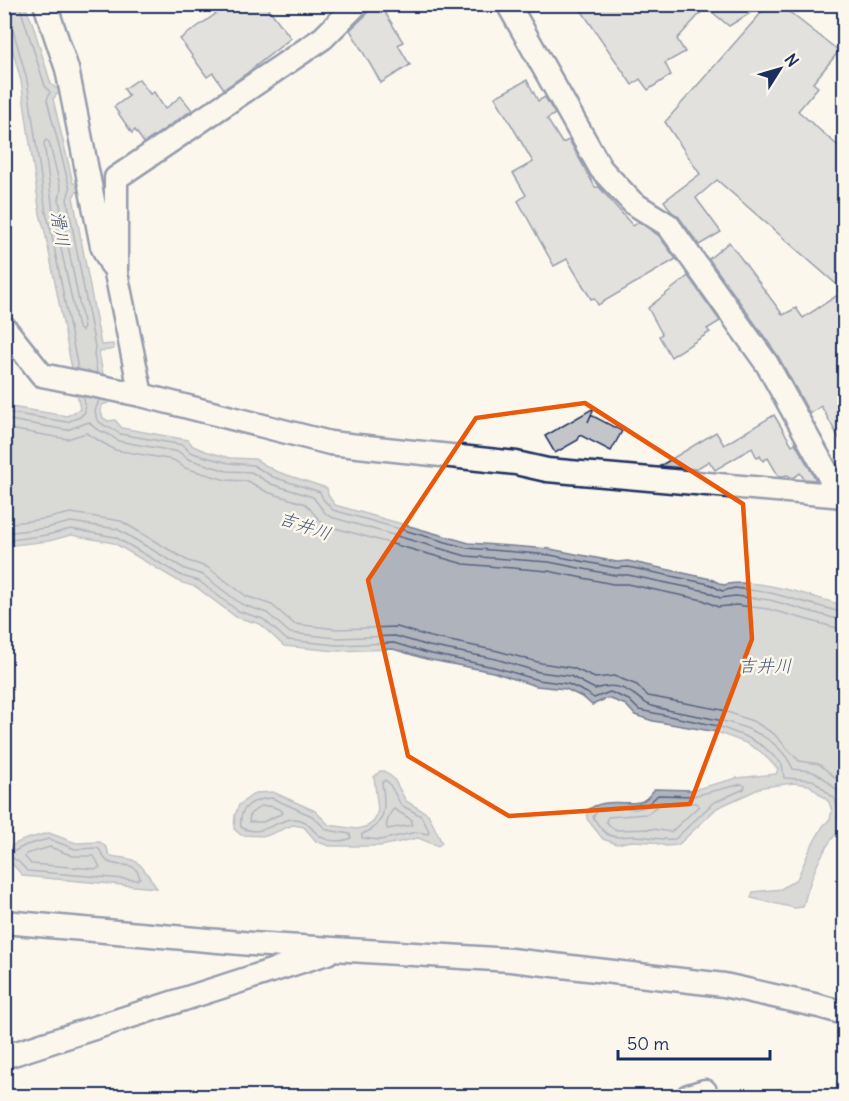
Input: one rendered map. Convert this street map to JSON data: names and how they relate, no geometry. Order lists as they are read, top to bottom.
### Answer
{
  "water": ["滑川", "吉井川"],
  "scale_bar": "50 m",
  "north": "top right"
}
